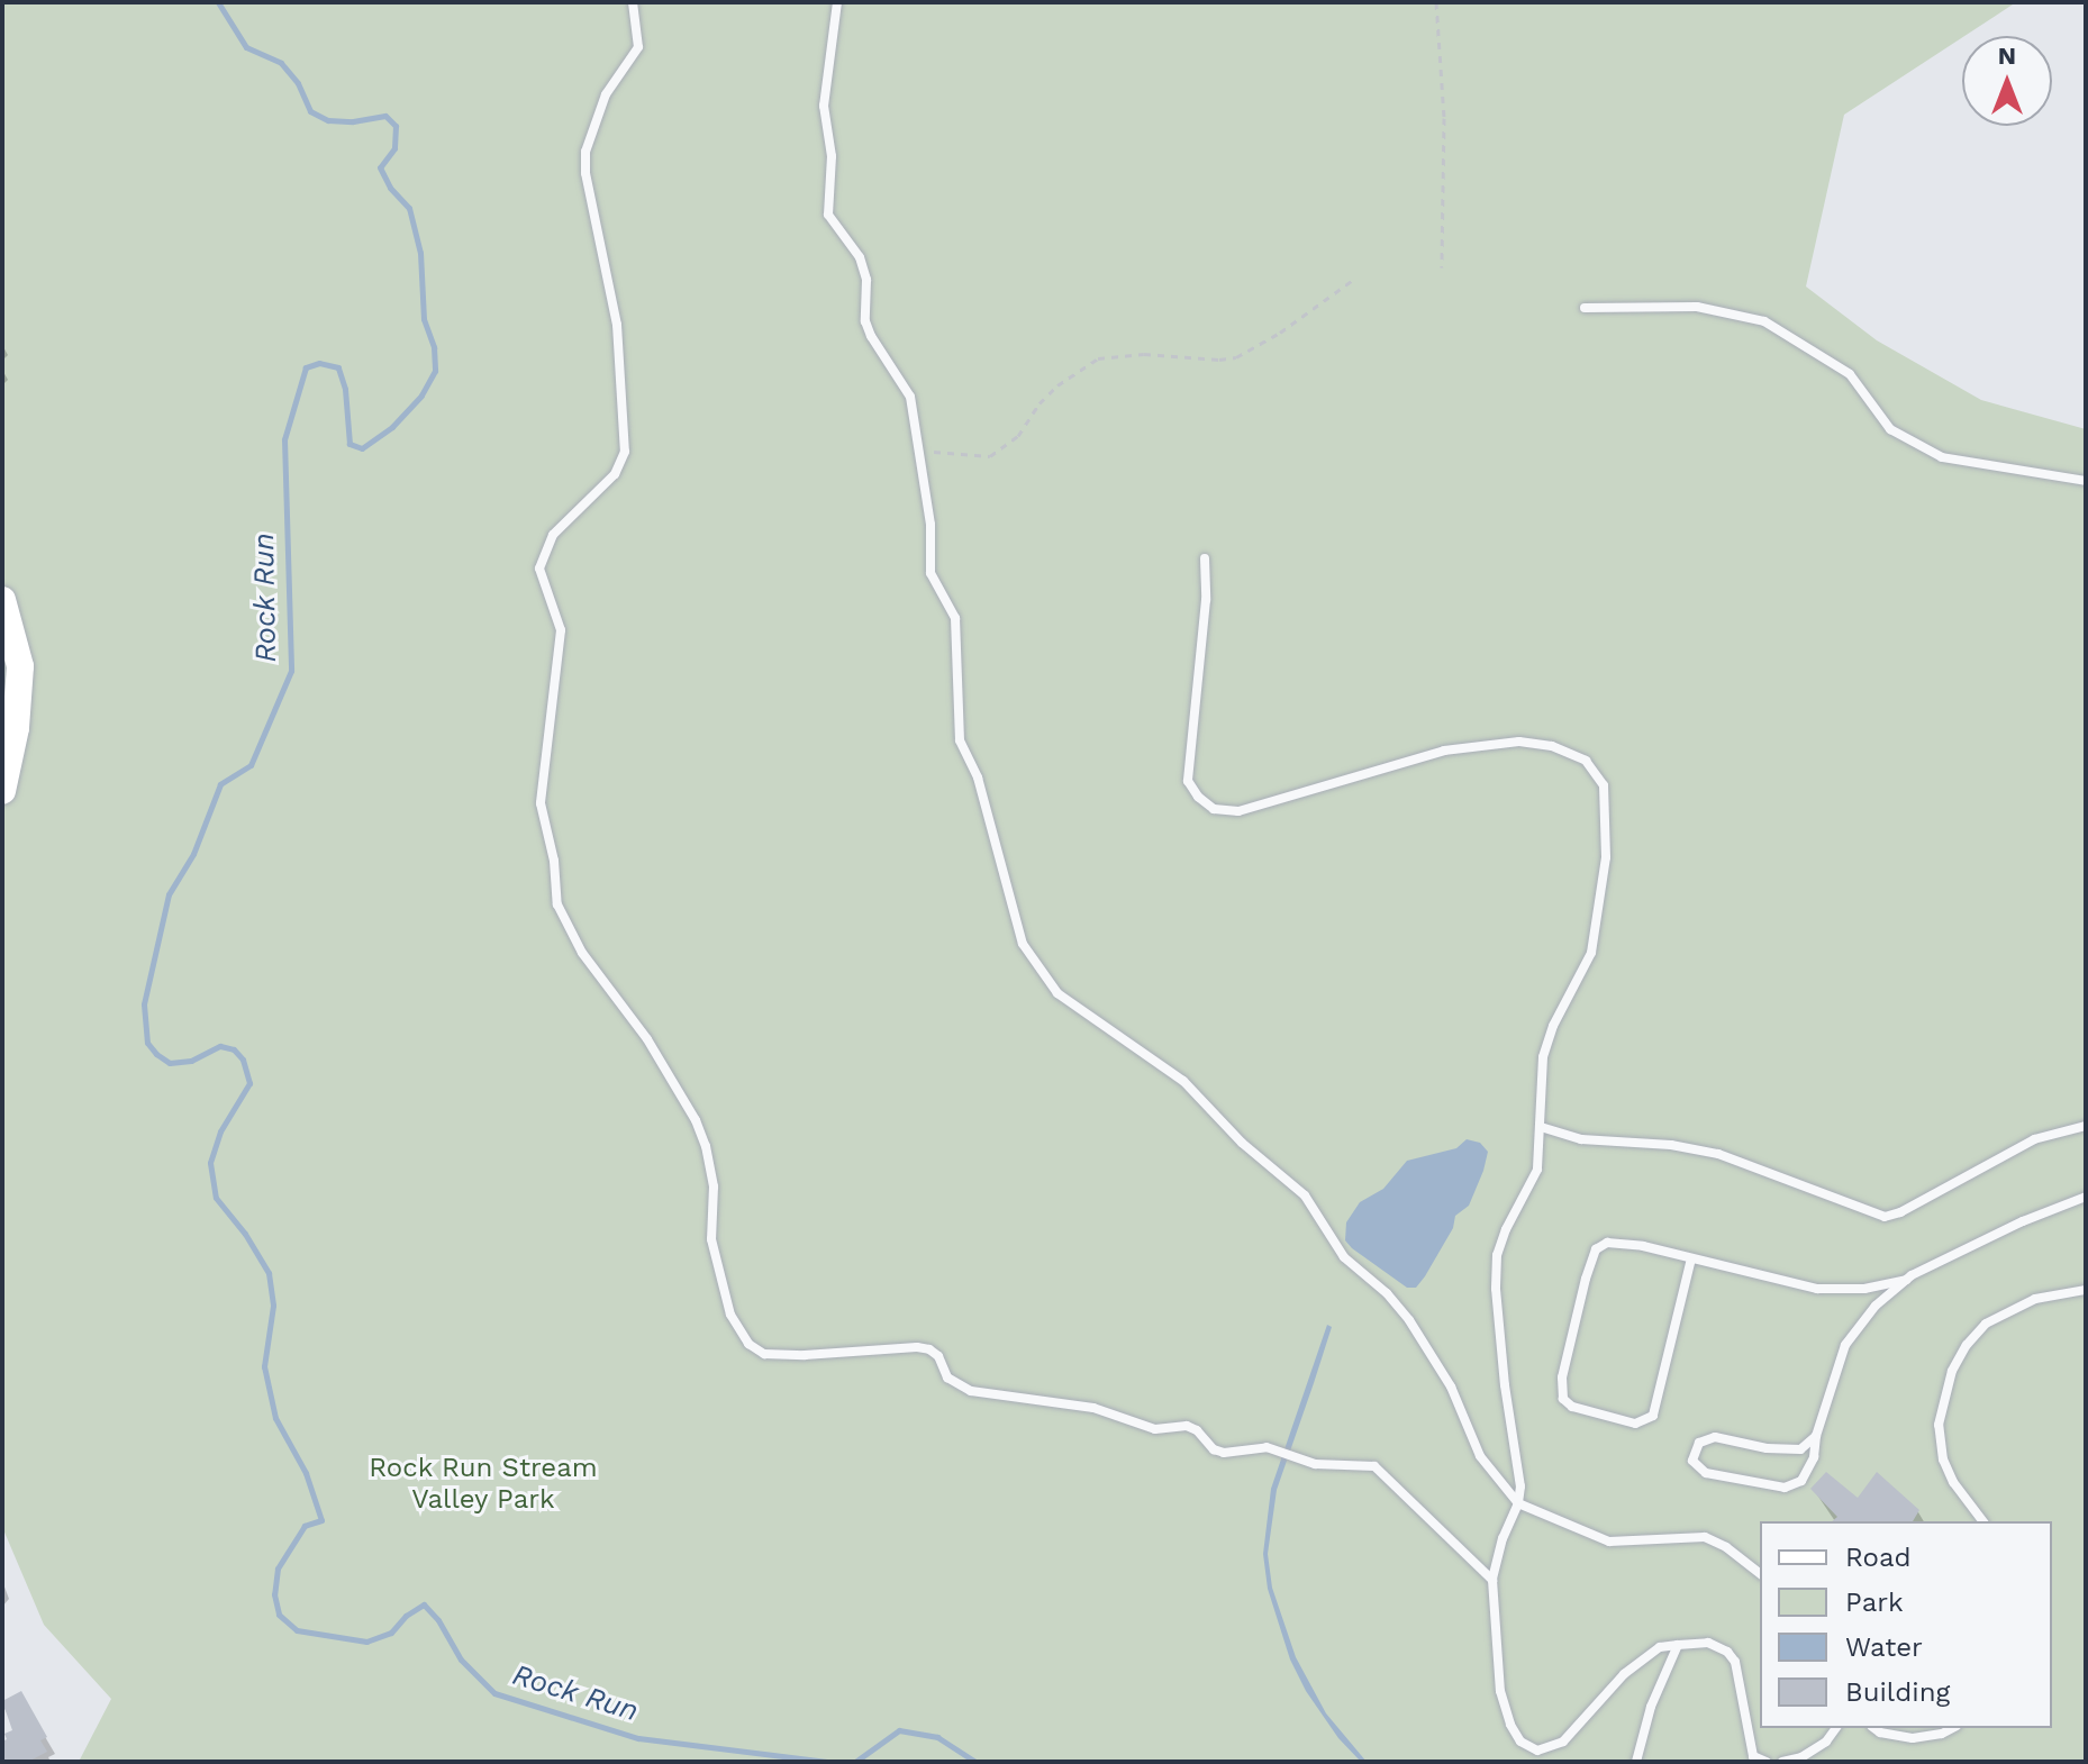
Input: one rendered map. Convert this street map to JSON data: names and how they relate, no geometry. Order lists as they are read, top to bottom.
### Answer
{
  "water": ["Rock Run"],
  "parks": ["Rock Run Stream Valley Park"],
  "legend": [
    "Road",
    "Park",
    "Water",
    "Building"
  ],
  "north": "top"
}
